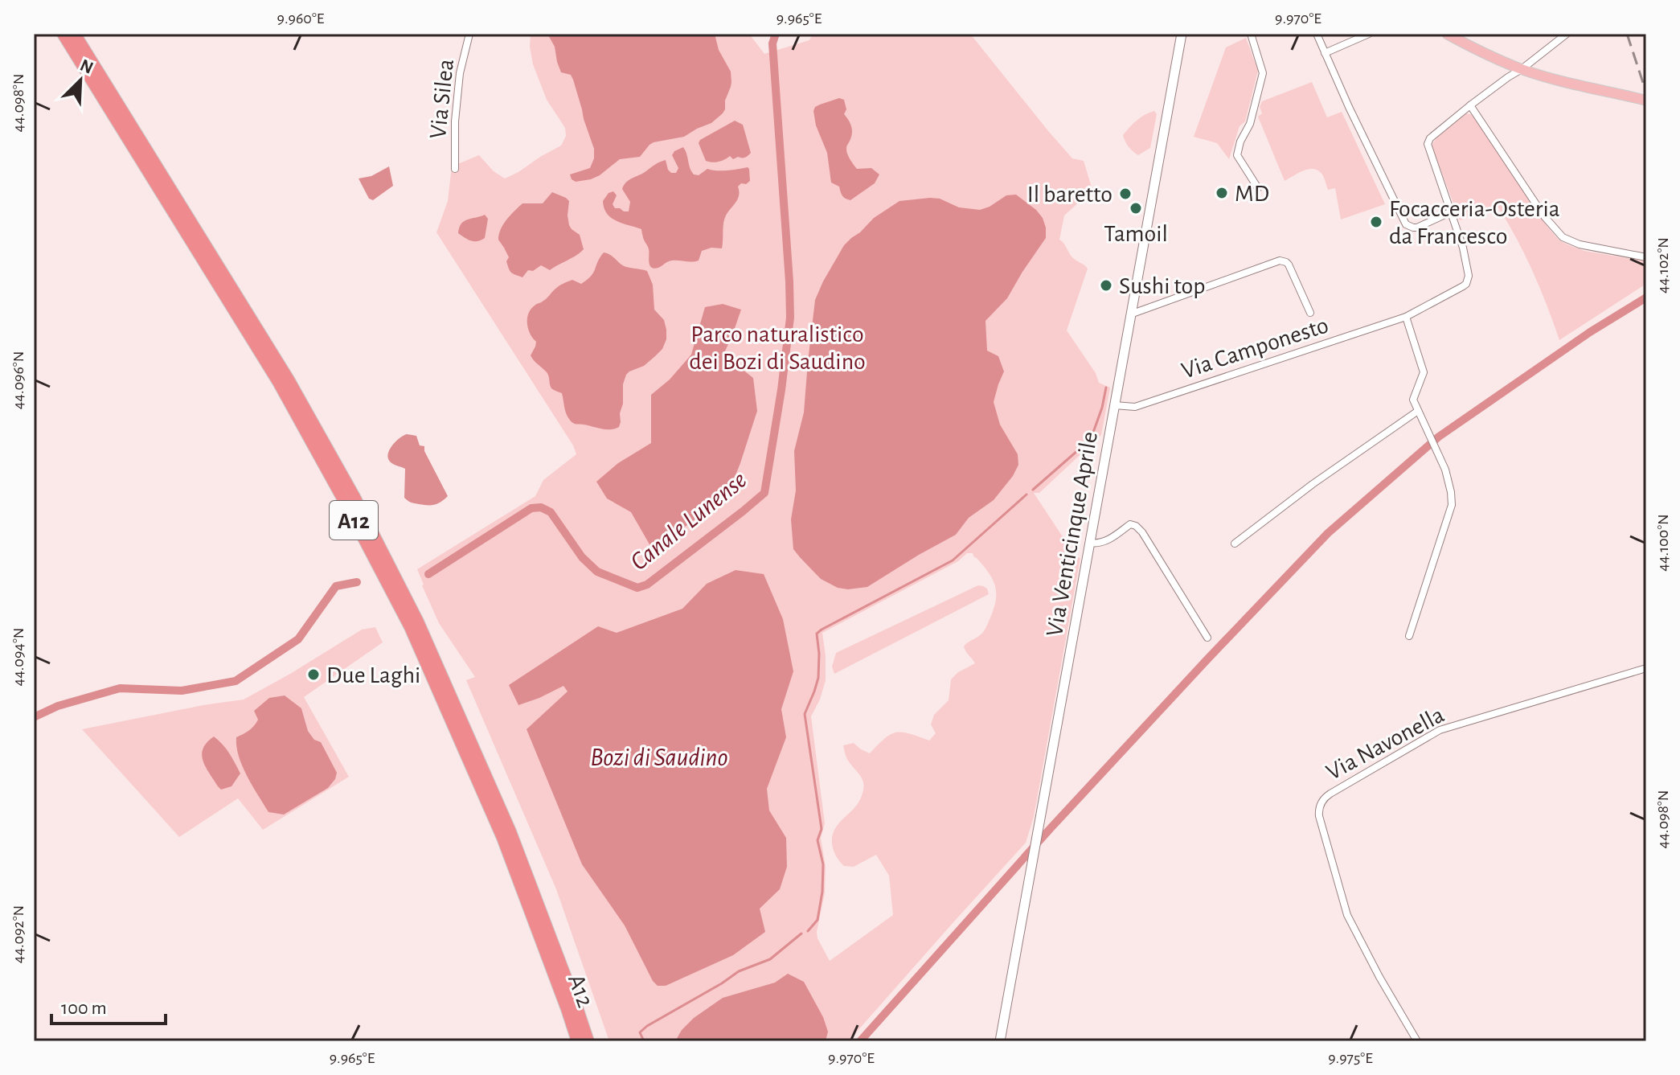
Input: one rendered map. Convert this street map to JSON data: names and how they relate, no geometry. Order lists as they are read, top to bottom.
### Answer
{
  "streets": {
    "highway": ["A12"],
    "main road": ["Via Venticinque Aprile"],
    "street": ["Via Silea", "Via Camponesto", "Via Navonella"]
  },
  "crossings": [
    ["Via Camponesto", "Via Venticinque Aprile"]
  ],
  "water": ["Canale Lunense", "Bozi di Saudino"],
  "parks": ["Parco naturalistico dei Bozi di Saudino"],
  "places": [
    "MD",
    "Il baretto",
    "Tamoil",
    "Focacceria-Osteria da Francesco",
    "Sushi top",
    "Due Laghi"
  ],
  "scale_bar": "100 m",
  "north": "top right",
  "coordinates": [
    "9.960°E",
    "9.965°E",
    "9.970°E",
    "44.098°N",
    "44.102°N",
    "44.096°N",
    "44.100°N",
    "44.094°N",
    "44.092°N",
    "9.975°E"
  ]
}
